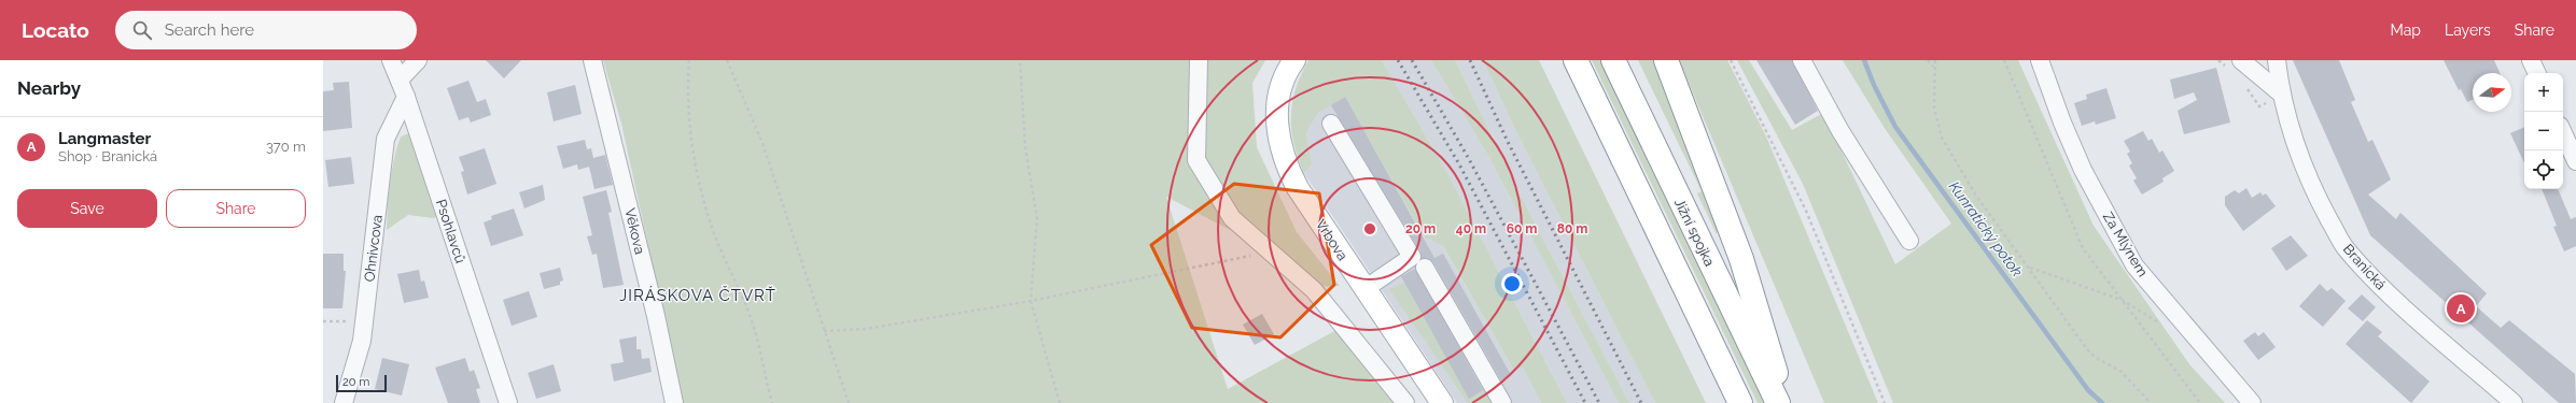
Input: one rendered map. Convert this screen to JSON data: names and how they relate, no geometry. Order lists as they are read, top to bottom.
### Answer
{
  "streets": {
    "highway": ["Jižní spojka"],
    "main road": ["Vrbova"],
    "street": [
      "Psohlavců",
      "Věkova",
      "Za Mlýnem",
      "Ohnivcova",
      "Branická"
    ]
  },
  "crossings": [
    ["Psohlavců", "Ohnivcova"]
  ],
  "districts": ["JIRÁSKOVA ČTVRŤ"],
  "water": ["Kunratický potok"],
  "scale_bar": "20 m",
  "north": "right",
  "page": {
    "header": "Locato",
    "search": "Search here",
    "nav": ["Map", "Layers", "Share"],
    "heading": "Nearby",
    "map_buttons": ["+", "−"],
    "list": [
      {
        "mark": "A",
        "name": "Langmaster",
        "note": "Shop · Branická",
        "value": "370 m"
      }
    ],
    "buttons": ["Save", "Share"],
    "pins": "A",
    "scale": "20 m"
  },
  "rings": [
    "20 m",
    "40 m",
    "60 m",
    "80 m"
  ]
}
